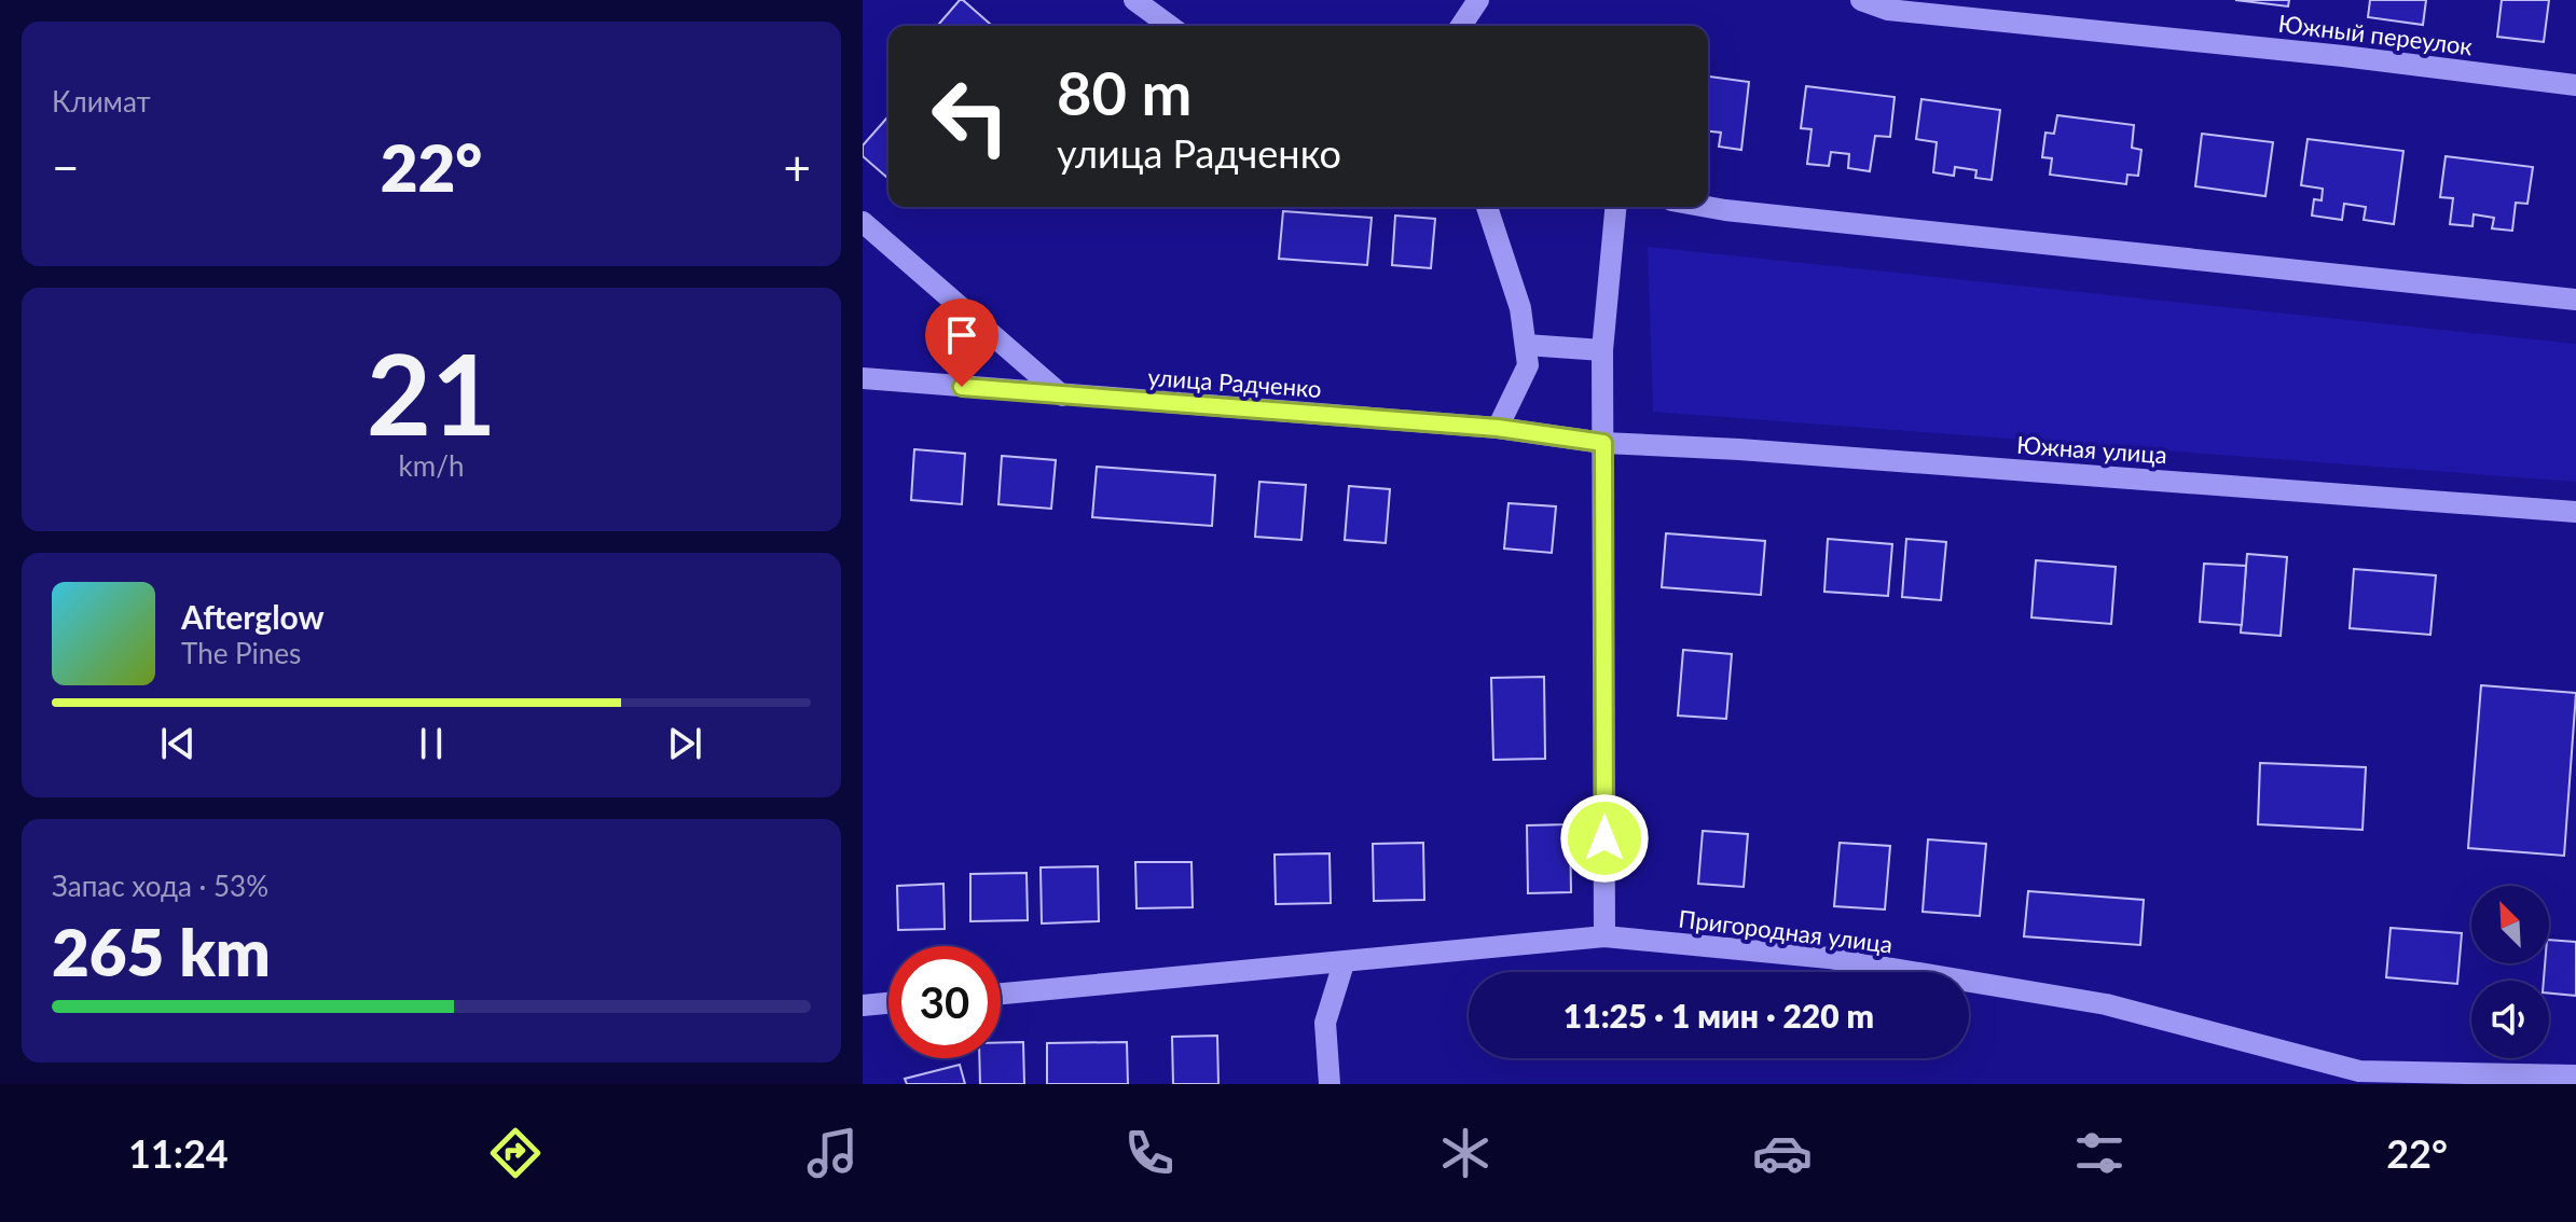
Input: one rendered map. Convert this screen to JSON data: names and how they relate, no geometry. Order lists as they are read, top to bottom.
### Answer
{
  "streets": {
    "street": [
      "Южный переулок",
      "улица Радченко",
      "Южная улица",
      "Пригородная улица"
    ]
  },
  "crossings": [
    ["улица Радченко", "Южная улица"]
  ],
  "north": "top left",
  "page": {
    "tile": [
      "Климат",
      ["21", "km/h"],
      ["Запас хода · 53%", "265 km"]
    ],
    "turn": ["80 m", "улица Радченко"],
    "heat": ["−", "22°", "+"],
    "song": ["Afterglow", "The Pines"],
    "limit": "30",
    "trip": "11:25 · 1 мин · 220 m",
    "tabs": ["11:24", "22°"]
  }
}
